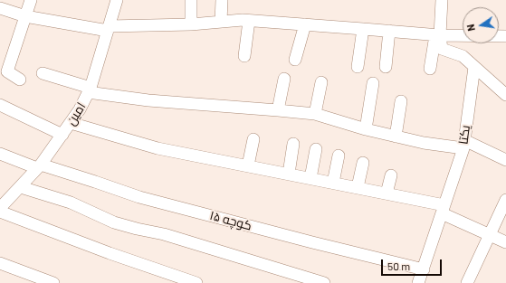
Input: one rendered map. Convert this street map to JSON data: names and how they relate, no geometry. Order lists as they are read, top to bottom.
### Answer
{
  "streets": {
    "street": ["امین", "یکتا", "کوچه ۱۵"]
  },
  "crossings": [
    ["امین", "کوچه ۱۵"],
    ["یکتا", "کوچه ۱۵"]
  ],
  "scale_bar": "50 m",
  "north": "left"
}
